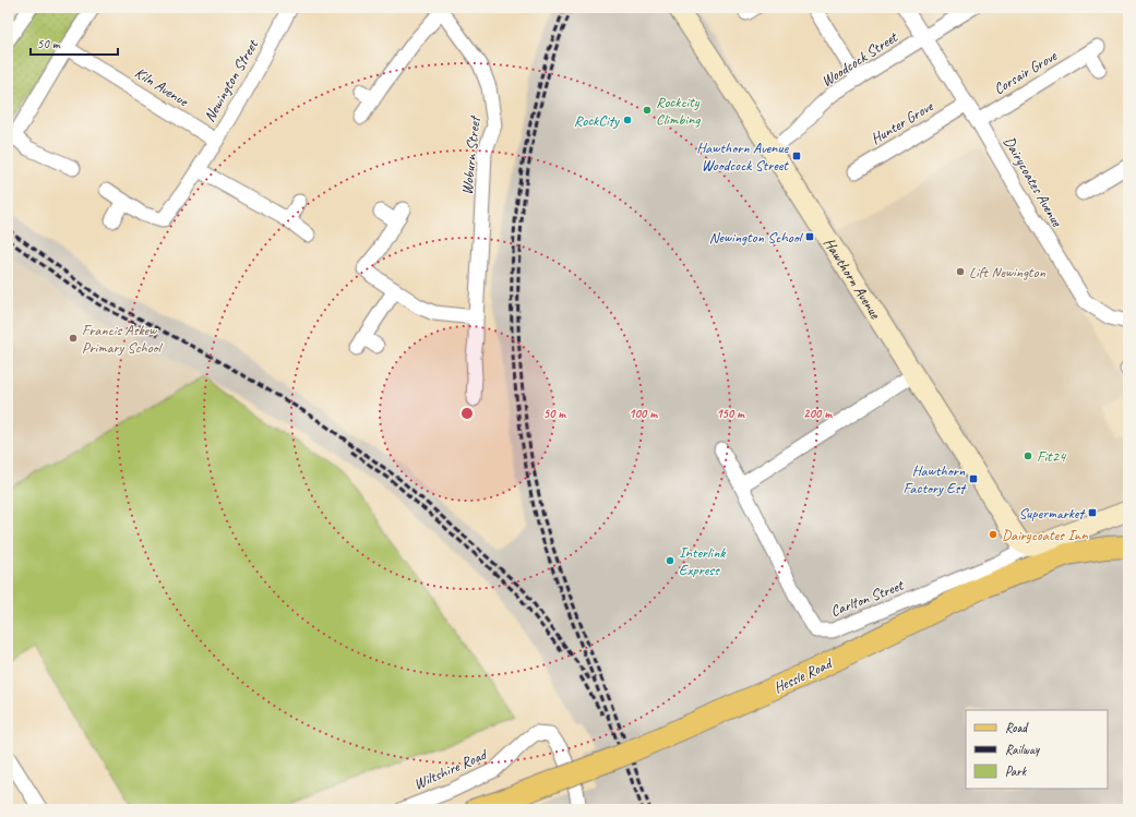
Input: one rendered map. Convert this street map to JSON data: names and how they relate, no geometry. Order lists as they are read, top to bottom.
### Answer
{
  "streets": {
    "main road": ["Hessle Road"],
    "street": [
      "Woodcock Street",
      "Corsair Grove",
      "Newington Street",
      "Kiln Avenue",
      "Hunter Grove",
      "Woburn Street",
      "Dairycoates Avenue",
      "Hawthorn Avenue",
      "Carlton Street",
      "Wiltshire Road"
    ]
  },
  "crossings": [
    ["Woodcock Street", "Dairycoates Avenue"],
    ["Woodcock Street", "Hawthorn Avenue"],
    ["Corsair Grove", "Dairycoates Avenue"],
    ["Newington Street", "Kiln Avenue"],
    ["Hunter Grove", "Dairycoates Avenue"],
    ["Hawthorn Avenue", "Carlton Street"]
  ],
  "places": {
    "other": [
      "Rockcity Climbing",
      "RockCity",
      "Lift Newington",
      "Francis Askew Primary School",
      "Fit24",
      "Dairycoates Inn",
      "Interlink Express"
    ],
    "transit": [
      "Hawthorn Avenue Woodcock Street",
      "Newington School",
      "Hawthorn Factory Est",
      "Supermarket"
    ]
  },
  "legend": ["Road", "Railway", "Park"],
  "scale_bar": "50 m",
  "rings": [
    "50 m",
    "100 m",
    "150 m",
    "200 m"
  ]
}
